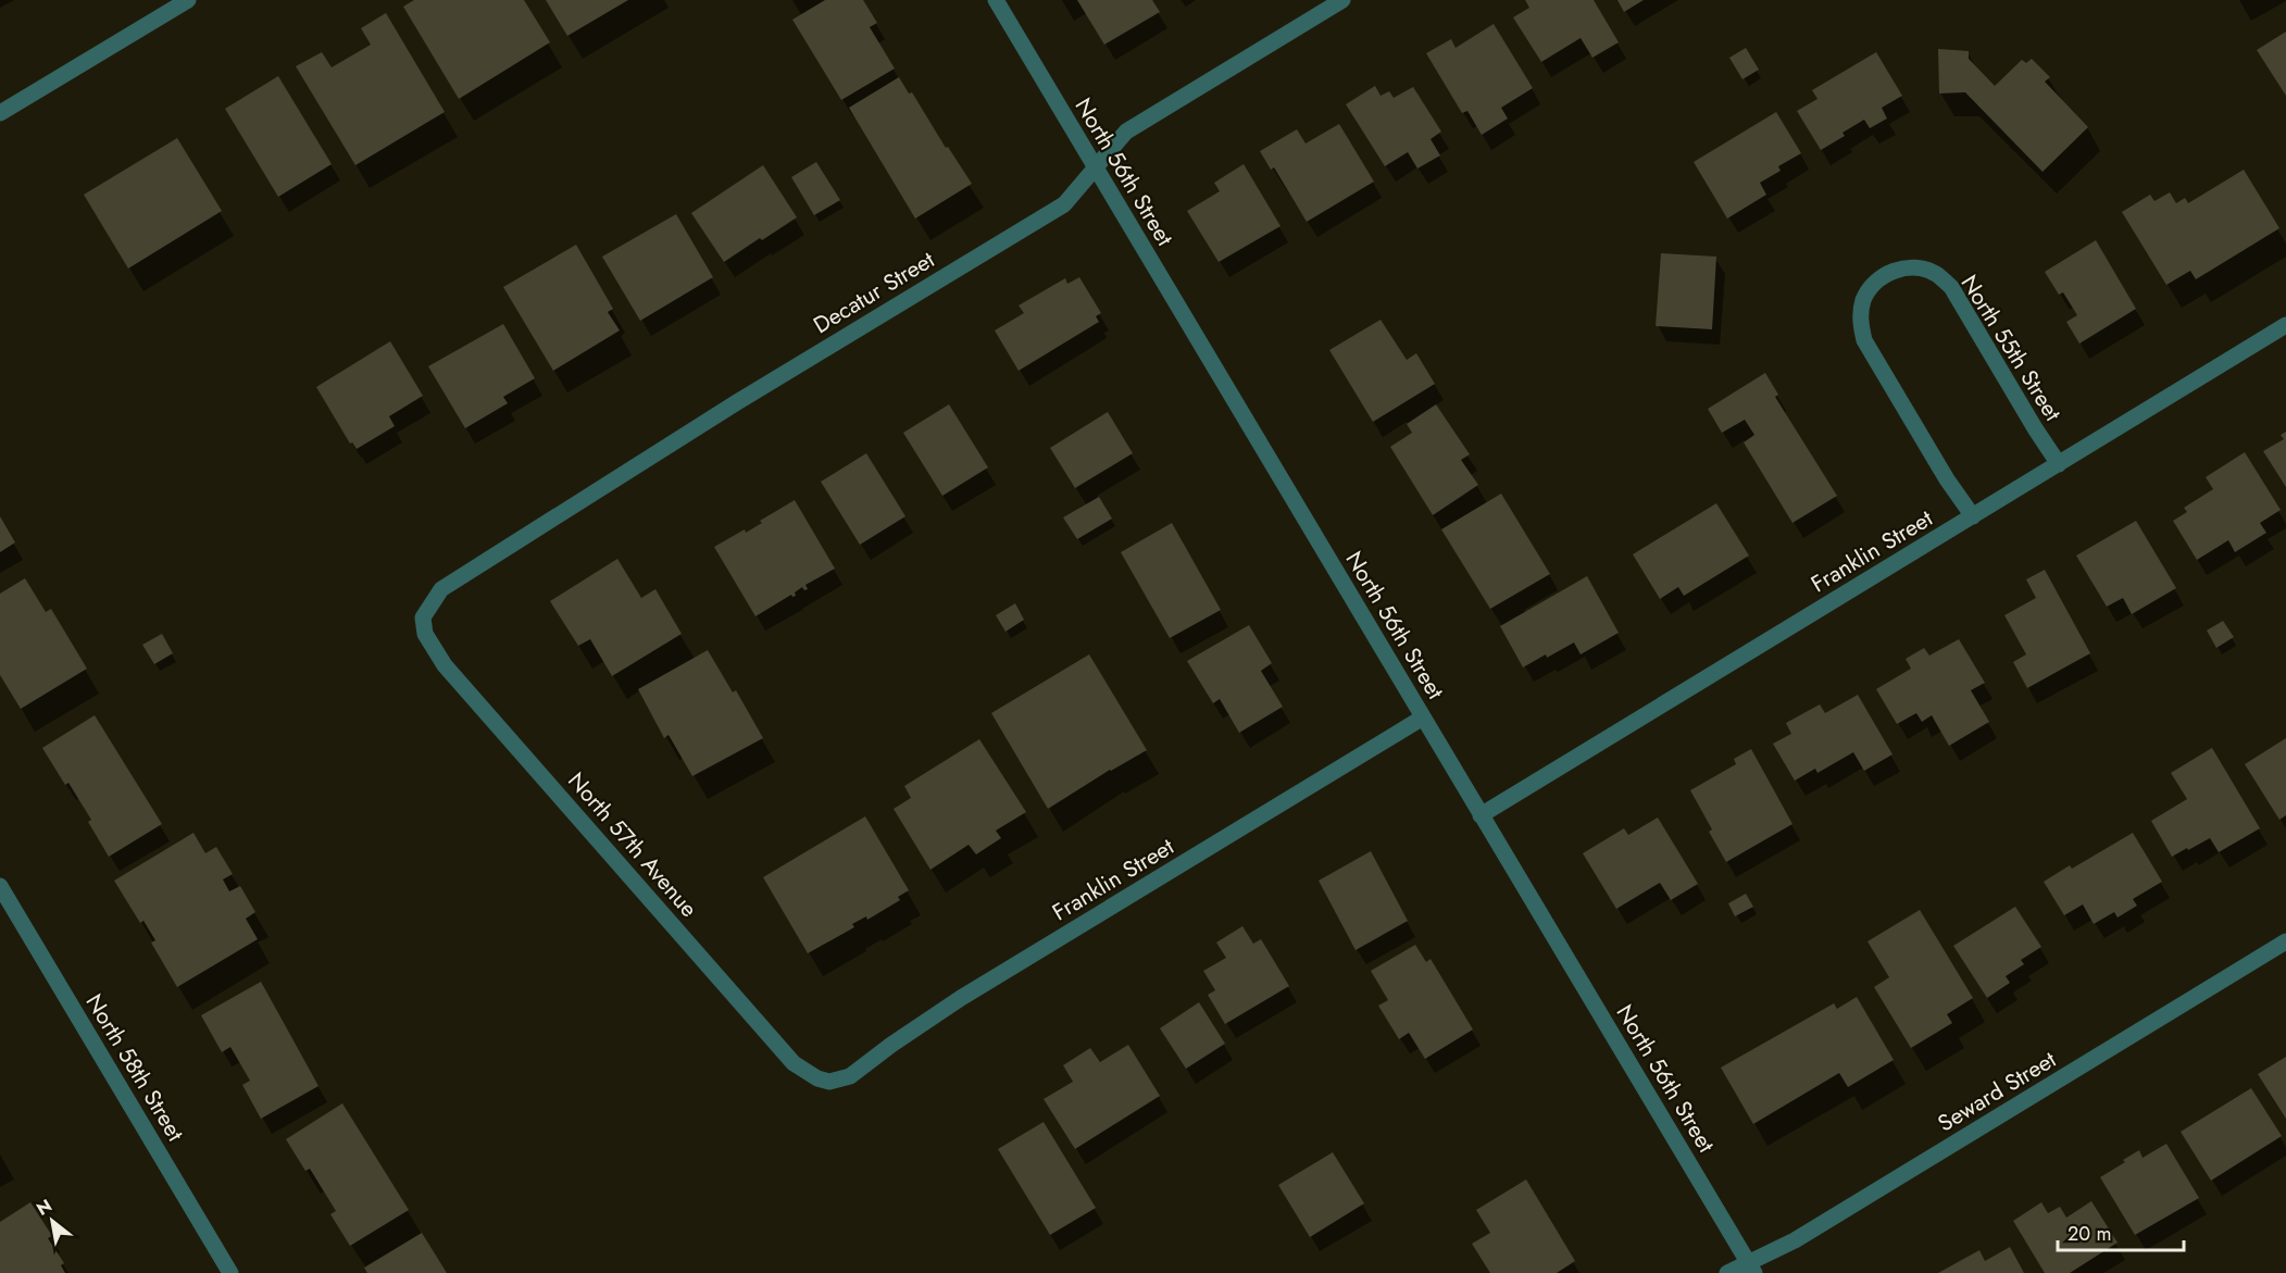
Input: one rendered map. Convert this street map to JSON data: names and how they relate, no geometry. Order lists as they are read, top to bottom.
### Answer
{
  "streets": {
    "street": [
      "North 56th Street",
      "Decatur Street",
      "North 55th Street",
      "Franklin Street",
      "North 57th Avenue",
      "North 58th Street",
      "Seward Street"
    ]
  },
  "crossings": [
    ["North 56th Street", "Decatur Street"],
    ["North 56th Street", "Franklin Street"],
    ["North 56th Street", "Seward Street"],
    ["Decatur Street", "North 57th Avenue"],
    ["North 55th Street", "Franklin Street"],
    ["Franklin Street", "North 57th Avenue"]
  ],
  "scale_bar": "20 m",
  "north": "top left"
}
